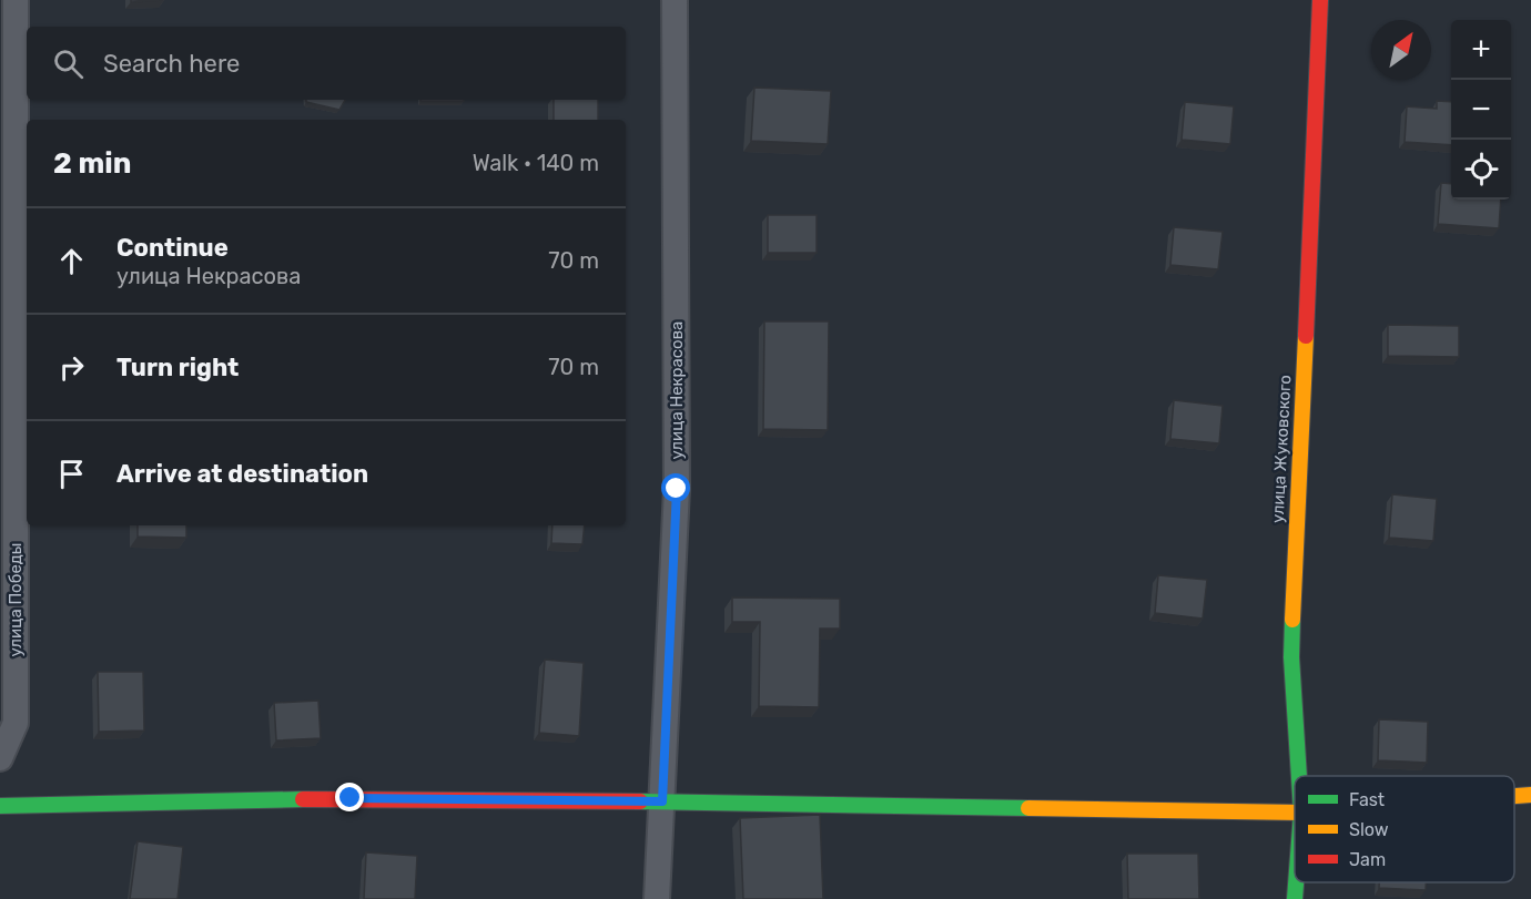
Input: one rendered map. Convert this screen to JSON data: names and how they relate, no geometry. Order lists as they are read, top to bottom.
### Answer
{
  "streets": {
    "street": ["улица Некрасова", "улица Жуковского", "улица Победы"]
  },
  "legend": ["Fast", "Slow", "Jam"],
  "north": "top right",
  "page": {
    "map_buttons": ["+", "−"],
    "search": "Search here",
    "heading": ["2 min", "Walk · 140 m"],
    "list": [
      ["Continue", "улица Некрасова", "70 m"],
      ["Turn right", "70 m"],
      "Arrive at destination"
    ]
  }
}
